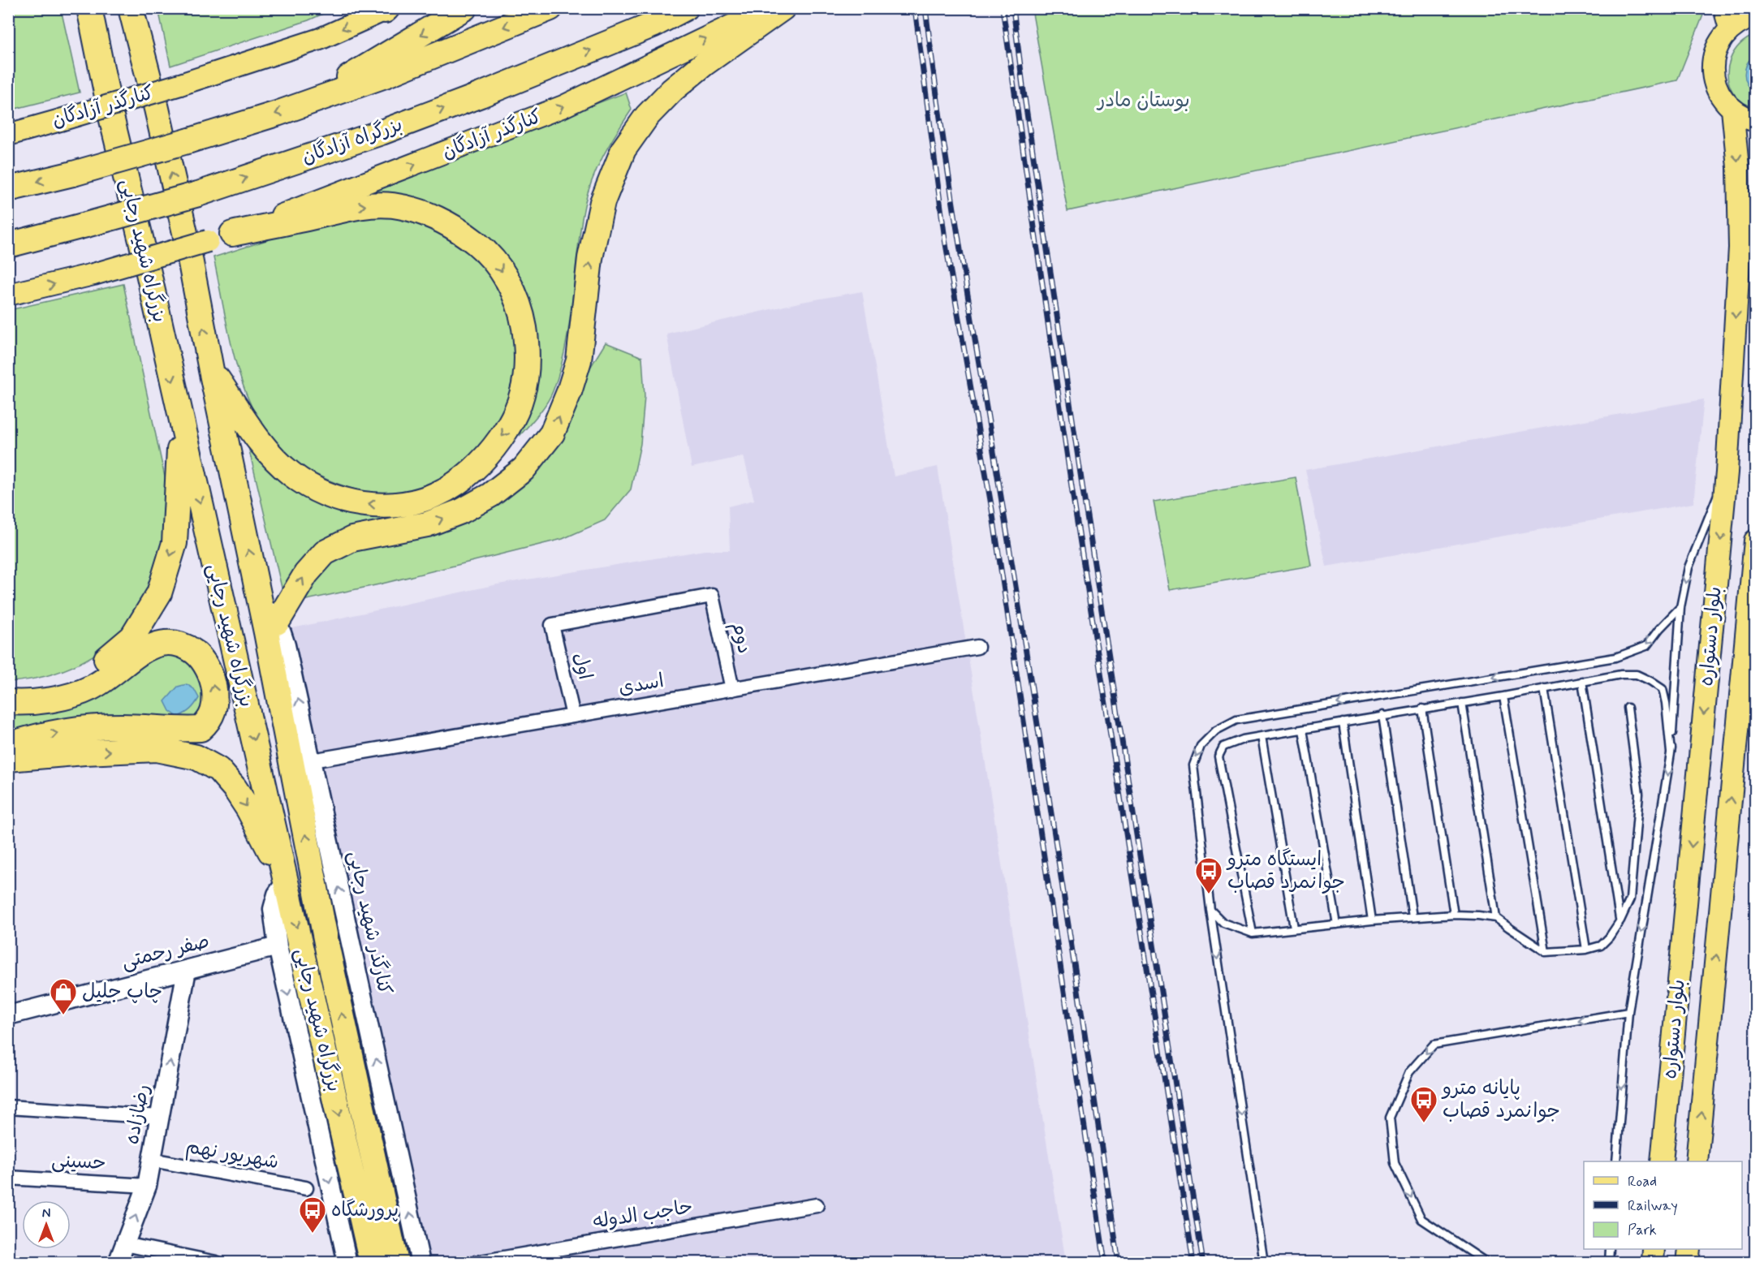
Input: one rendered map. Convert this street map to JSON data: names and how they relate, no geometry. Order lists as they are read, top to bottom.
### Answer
{
  "streets": {
    "highway": ["بزرگراه آزادگان", "بزرگراه شهید رجایی"],
    "main road": ["کنارگذر آزادگان", "بلوار دستواره"],
    "street": [
      "دوم",
      "اول",
      "اسدی",
      "کنارگذر شهید رجایی",
      "صفر رحمتی",
      "رضازاده",
      "شهریور نهم",
      "حسینی",
      "حاجب الدوله"
    ]
  },
  "crossings": [
    ["بزرگراه شهید رجایی", "کنارگذر شهید رجایی"],
    ["دوم", "اول"],
    ["دوم", "اسدی"],
    ["اول", "اسدی"],
    ["اسدی", "کنارگذر شهید رجایی"],
    ["صفر رحمتی", "رضازاده"],
    ["رضازاده", "شهریور نهم"],
    ["رضازاده", "حسینی"]
  ],
  "parks": ["بوستان مادر"],
  "places": {
    "bus stop": ["ایستگاه مترو جوانمرد قصاب", "پایانه مترو جوانمرد قصاب", "پرورشگاه"],
    "shop": ["چاپ جلیل"]
  },
  "legend": ["Road", "Railway", "Park"],
  "north": "top"
}
